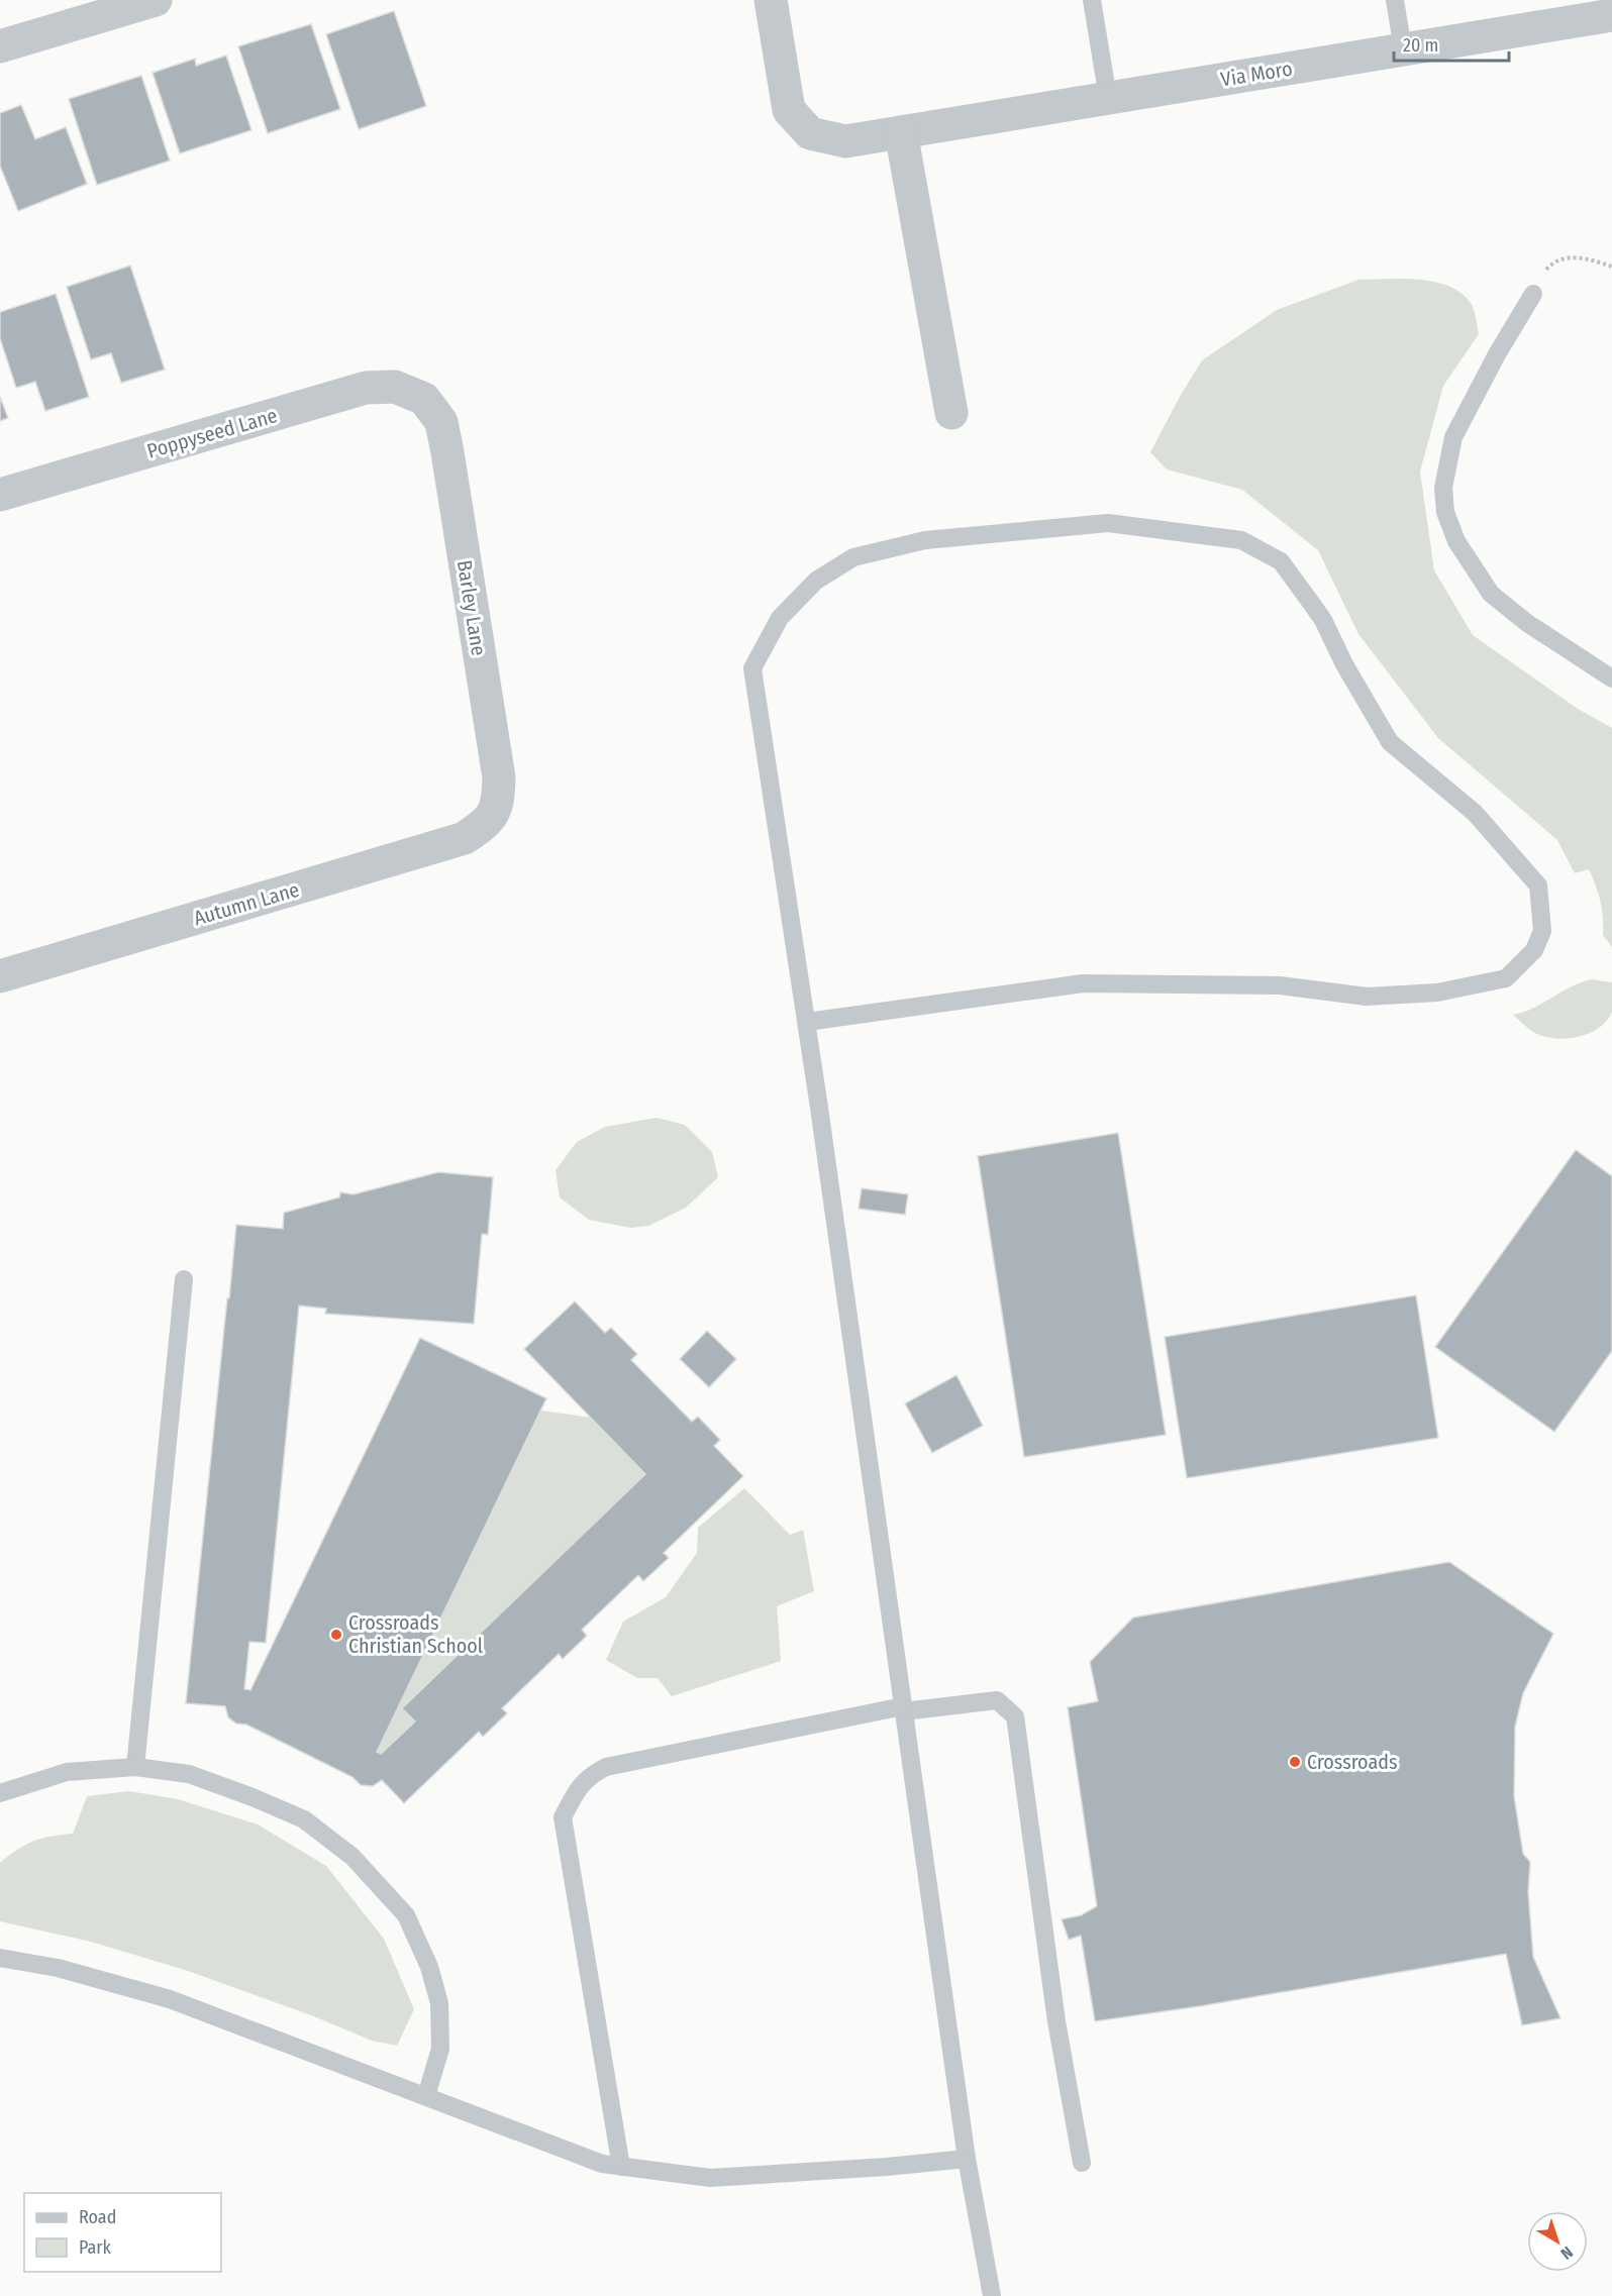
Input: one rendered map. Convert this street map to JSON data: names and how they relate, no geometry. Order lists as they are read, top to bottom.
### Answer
{
  "streets": {
    "street": [
      "Via Moro",
      "Poppyseed Lane",
      "Barley Lane",
      "Autumn Lane"
    ]
  },
  "crossings": [
    ["Poppyseed Lane", "Barley Lane"],
    ["Barley Lane", "Autumn Lane"]
  ],
  "places": ["Crossroads Christian School", "Crossroads"],
  "legend": ["Road", "Park"],
  "scale_bar": "20 m",
  "north": "bottom right"
}
